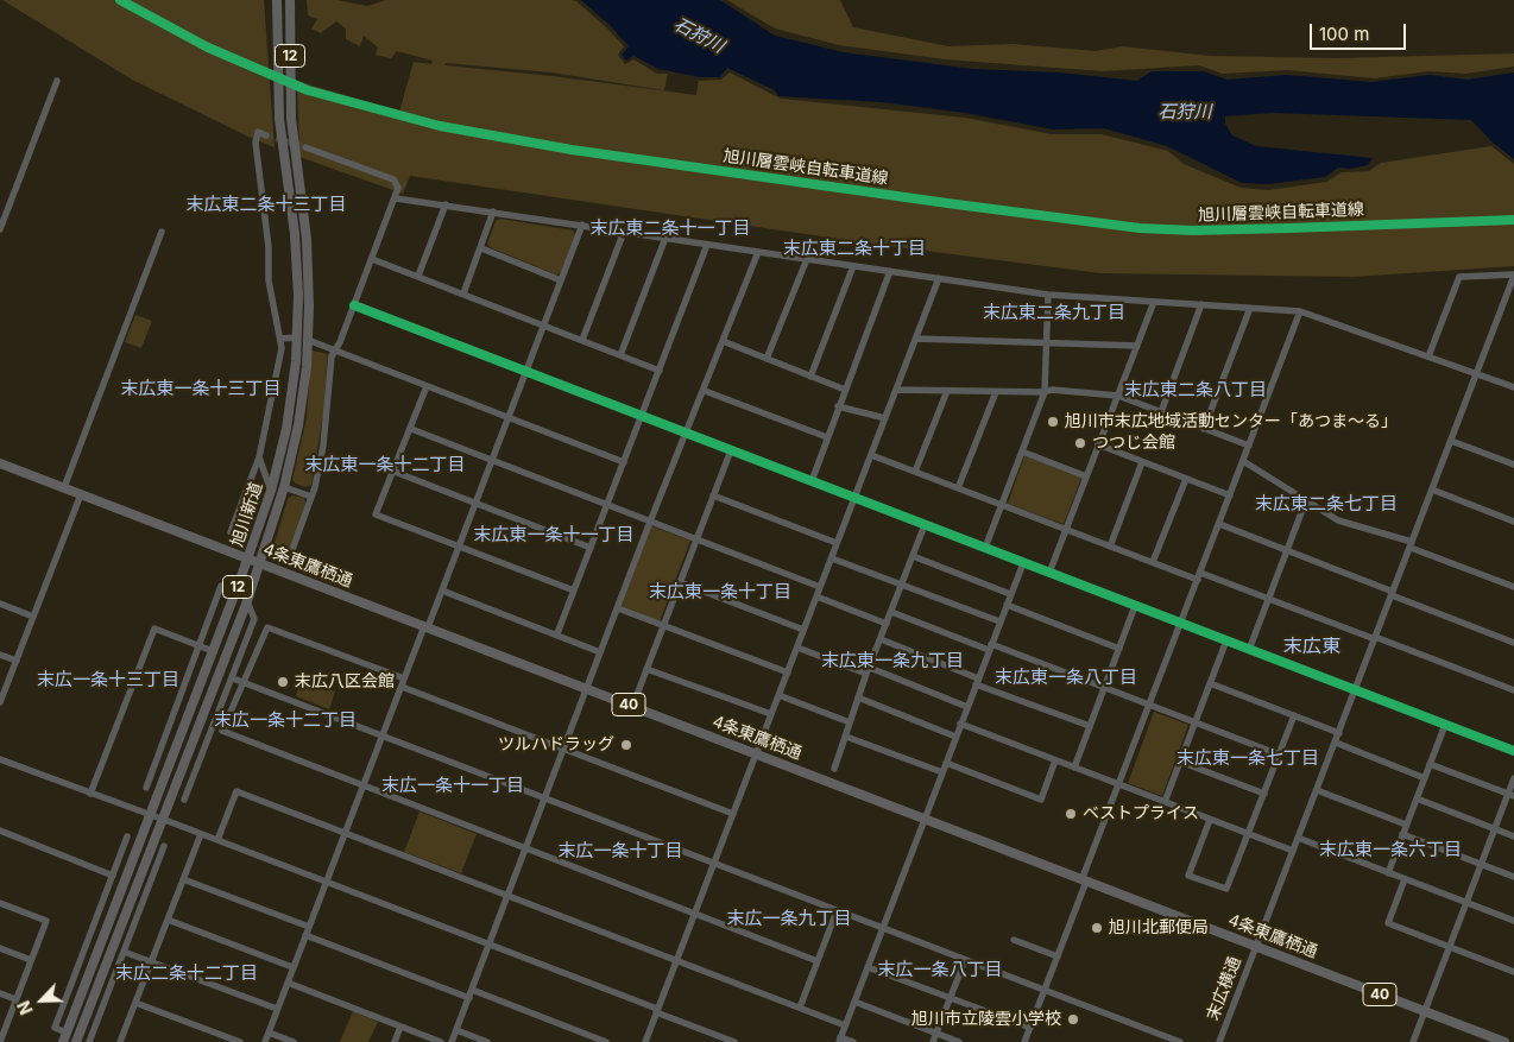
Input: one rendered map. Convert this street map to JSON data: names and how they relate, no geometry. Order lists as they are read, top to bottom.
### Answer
{
  "streets": {
    "highway": [
      "12",
      "旭川新道",
      "4条東鷹栖通",
      "40"
    ],
    "street": ["末広横通"],
    "cycle path": ["旭川層雲峡自転車道線"]
  },
  "crossings": [
    ["旭川新道", "4条東鷹栖通"],
    ["4条東鷹栖通", "末広横通"]
  ],
  "districts": [
    "末広東二条十三丁目",
    "末広東二条十一丁目",
    "末広東二条十丁目",
    "末広東二条九丁目",
    "末広東一条十三丁目",
    "末広東二条八丁目",
    "末広東一条十二丁目",
    "末広東二条七丁目",
    "末広東一条十一丁目",
    "末広東一条十丁目",
    "末広東",
    "末広東一条九丁目",
    "末広東一条八丁目",
    "末広一条十三丁目",
    "末広一条十二丁目",
    "末広東一条七丁目",
    "末広一条十一丁目",
    "末広東一条六丁目",
    "末広一条十丁目",
    "末広一条九丁目",
    "末広一条八丁目",
    "末広二条十二丁目"
  ],
  "water": ["石狩川"],
  "places": [
    "旭川市末広地域活動センター「あつま〜る」",
    "つつじ会館",
    "末広八区会館",
    "ツルハドラッグ",
    "ベストプライス",
    "旭川北郵便局",
    "旭川市立陵雲小学校"
  ],
  "scale_bar": "100 m",
  "north": "bottom left"
}
